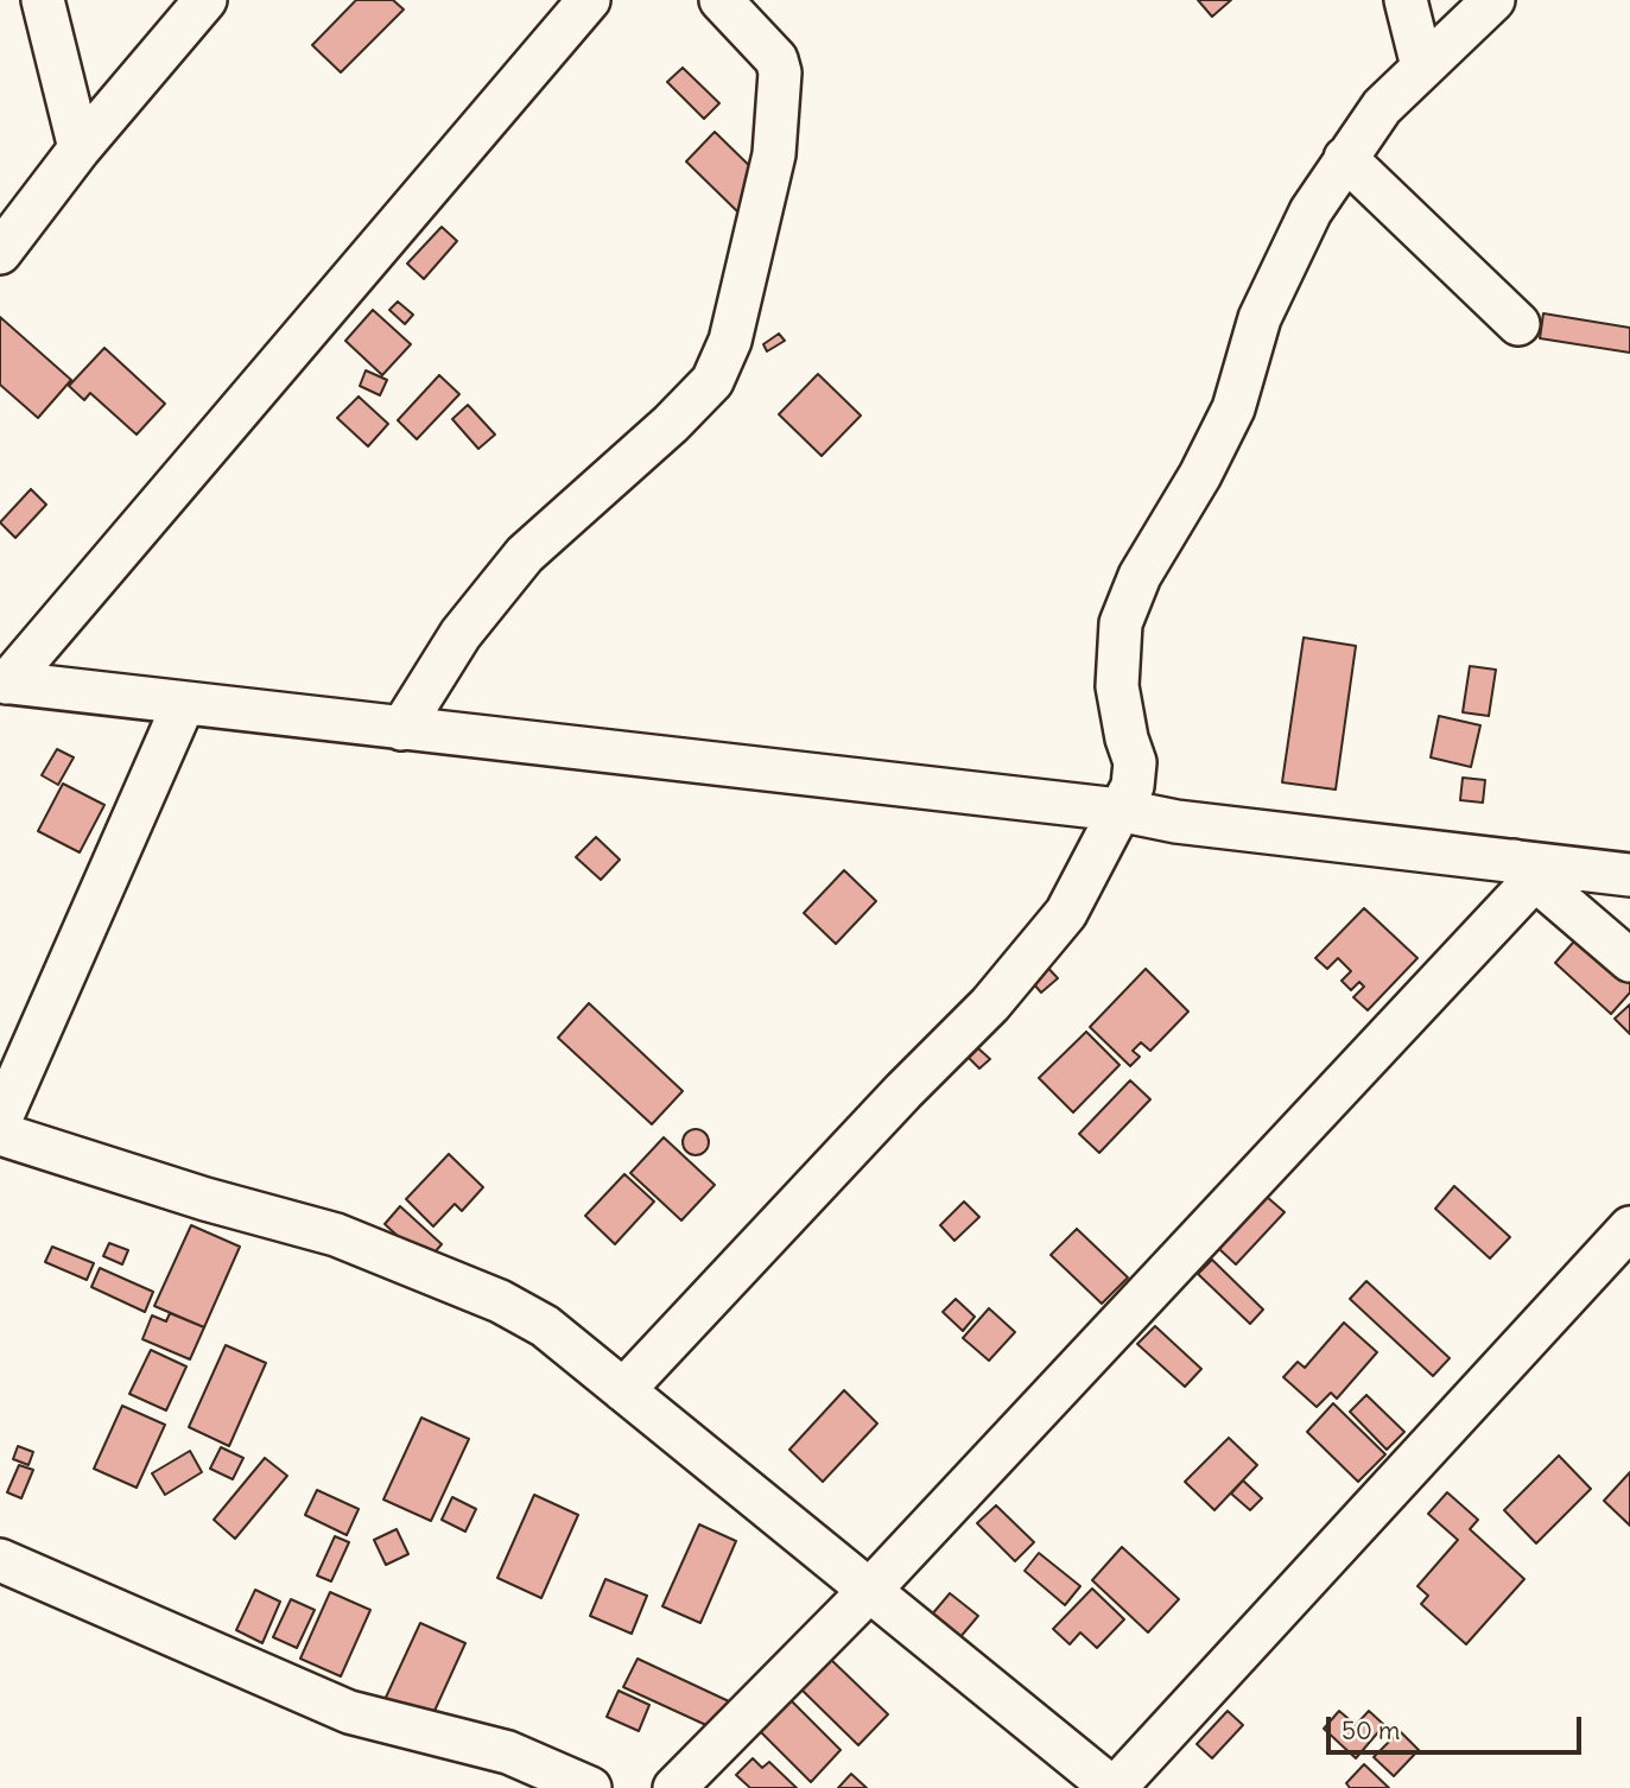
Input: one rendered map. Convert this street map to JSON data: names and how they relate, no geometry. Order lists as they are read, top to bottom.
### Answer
{
  "scale_bar": "50 m"
}
